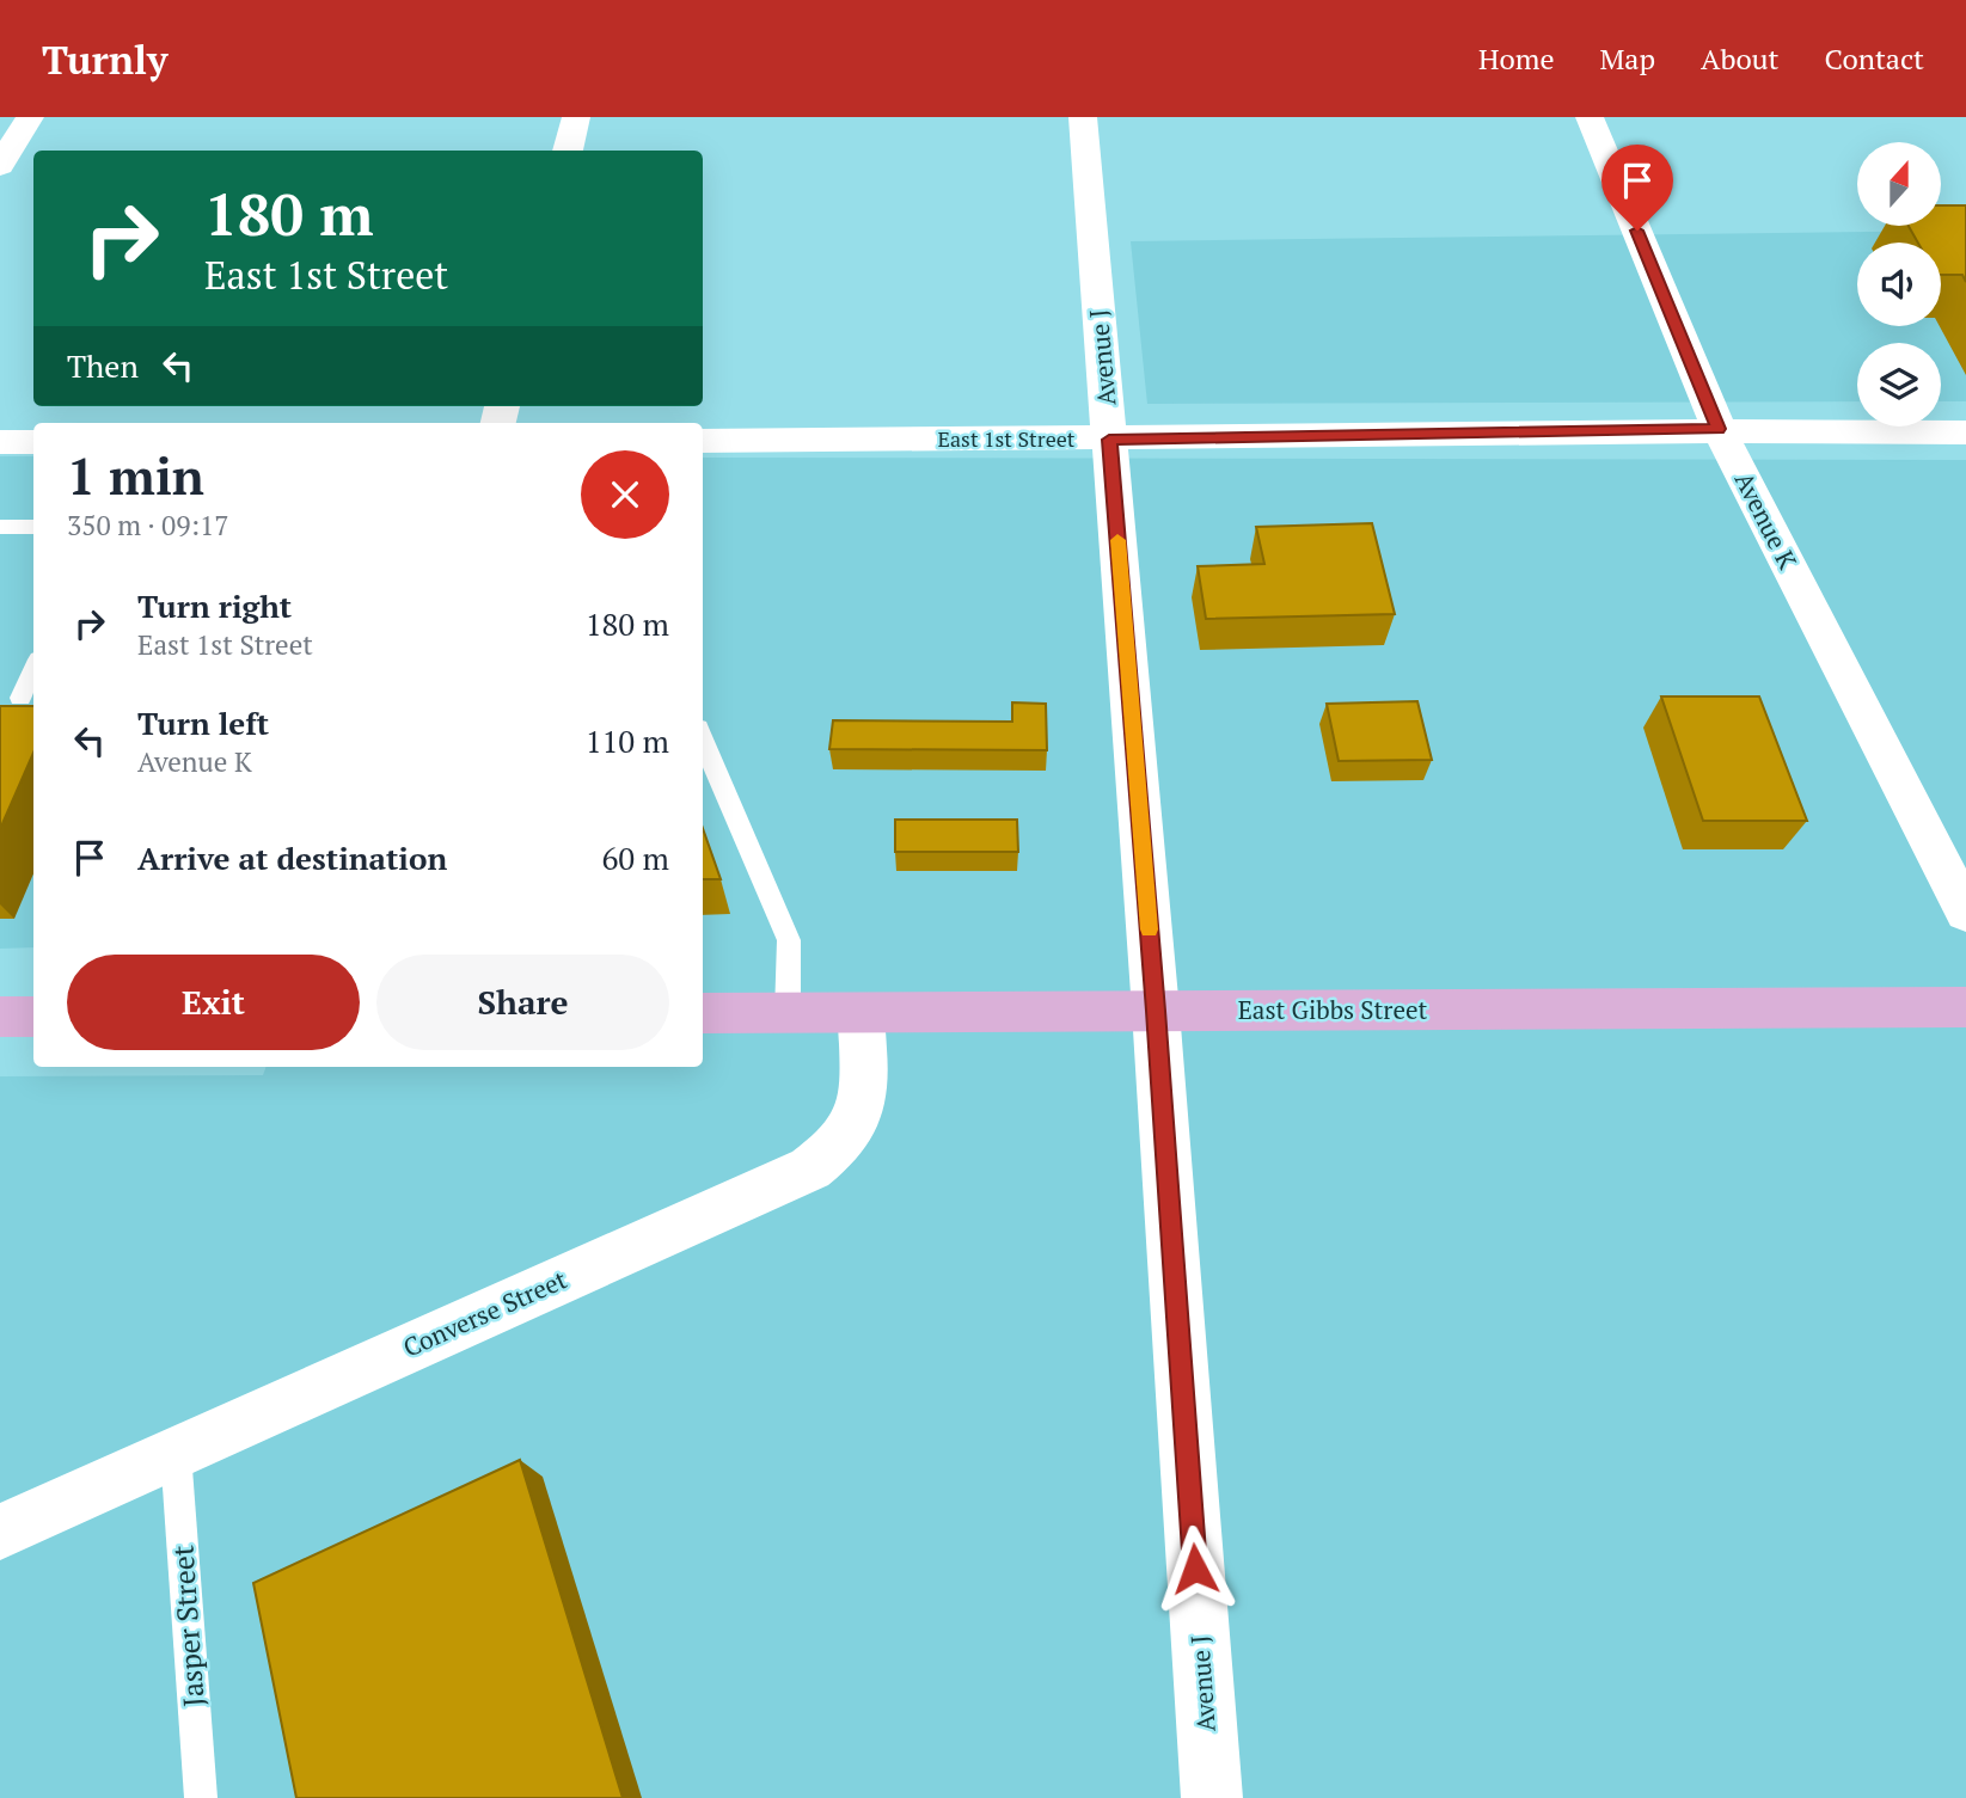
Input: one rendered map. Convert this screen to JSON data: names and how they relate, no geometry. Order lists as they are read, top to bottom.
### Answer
{
  "streets": {
    "highway": ["East Gibbs Street"],
    "street": [
      "Avenue J",
      "East 1st Street",
      "Avenue K",
      "Converse Street"
    ],
    "lane": ["Jasper Street"]
  },
  "crossings": [
    ["Avenue J", "East 1st Street"],
    ["Avenue J", "East Gibbs Street"],
    ["East 1st Street", "Avenue K"],
    ["East Gibbs Street", "Converse Street"],
    ["Converse Street", "Jasper Street"]
  ],
  "north": "top",
  "page": {
    "header": "Turnly",
    "nav": [
      "Home",
      "Map",
      "About",
      "Contact"
    ],
    "turn": ["180 m", "East 1st Street"],
    "then": "Then",
    "heading": ["1 min", "350 m · 09:17"],
    "list": [
      {
        "name": "Turn right",
        "note": "East 1st Street",
        "value": "180 m"
      },
      {
        "name": "Turn left",
        "note": "Avenue K",
        "value": "110 m"
      },
      {
        "name": "Arrive at destination",
        "value": "60 m"
      }
    ],
    "buttons": ["Exit", "Share"]
  }
}
